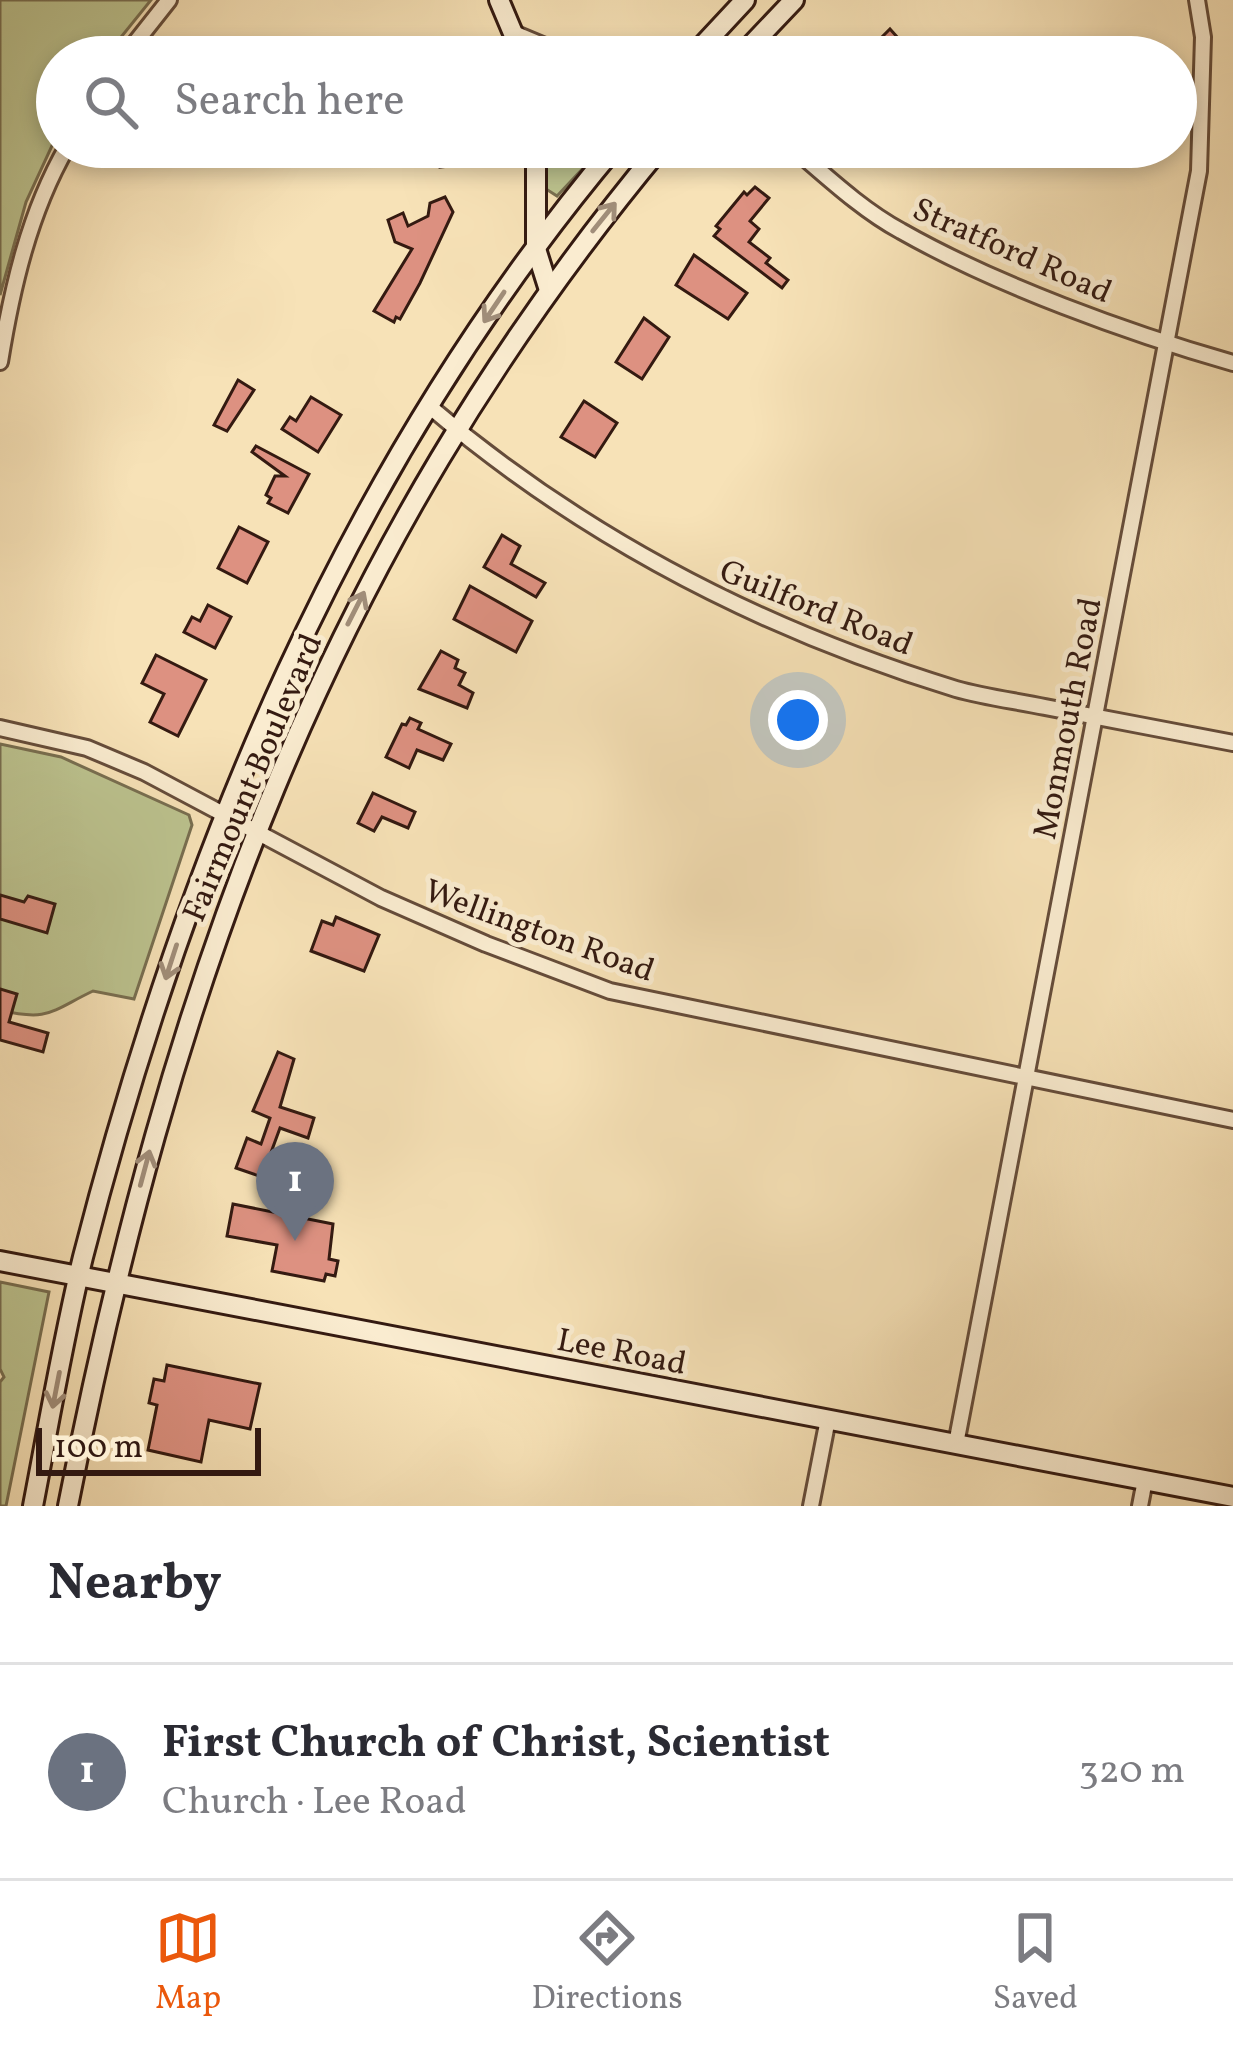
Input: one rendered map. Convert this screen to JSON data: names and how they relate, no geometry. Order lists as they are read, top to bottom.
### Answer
{
  "streets": {
    "main road": ["Fairmount Boulevard", "Lee Road"],
    "street": [
      "Stratford Road",
      "Guilford Road",
      "Monmouth Road",
      "Wellington Road"
    ]
  },
  "crossings": [
    ["Stratford Road", "Monmouth Road"],
    ["Guilford Road", "Monmouth Road"],
    ["Guilford Road", "Fairmount Boulevard"],
    ["Monmouth Road", "Wellington Road"],
    ["Monmouth Road", "Lee Road"],
    ["Fairmount Boulevard", "Wellington Road"],
    ["Fairmount Boulevard", "Lee Road"]
  ],
  "scale_bar": "100 m",
  "page": {
    "search": "Search here",
    "pins": "1",
    "scale": "100 m",
    "heading": "Nearby",
    "list": [
      {
        "mark": "1",
        "name": "First Church of Christ, Scientist",
        "note": "Church · Lee Road",
        "value": "320 m"
      }
    ],
    "nav": ["Map", "Directions", "Saved"]
  }
}
